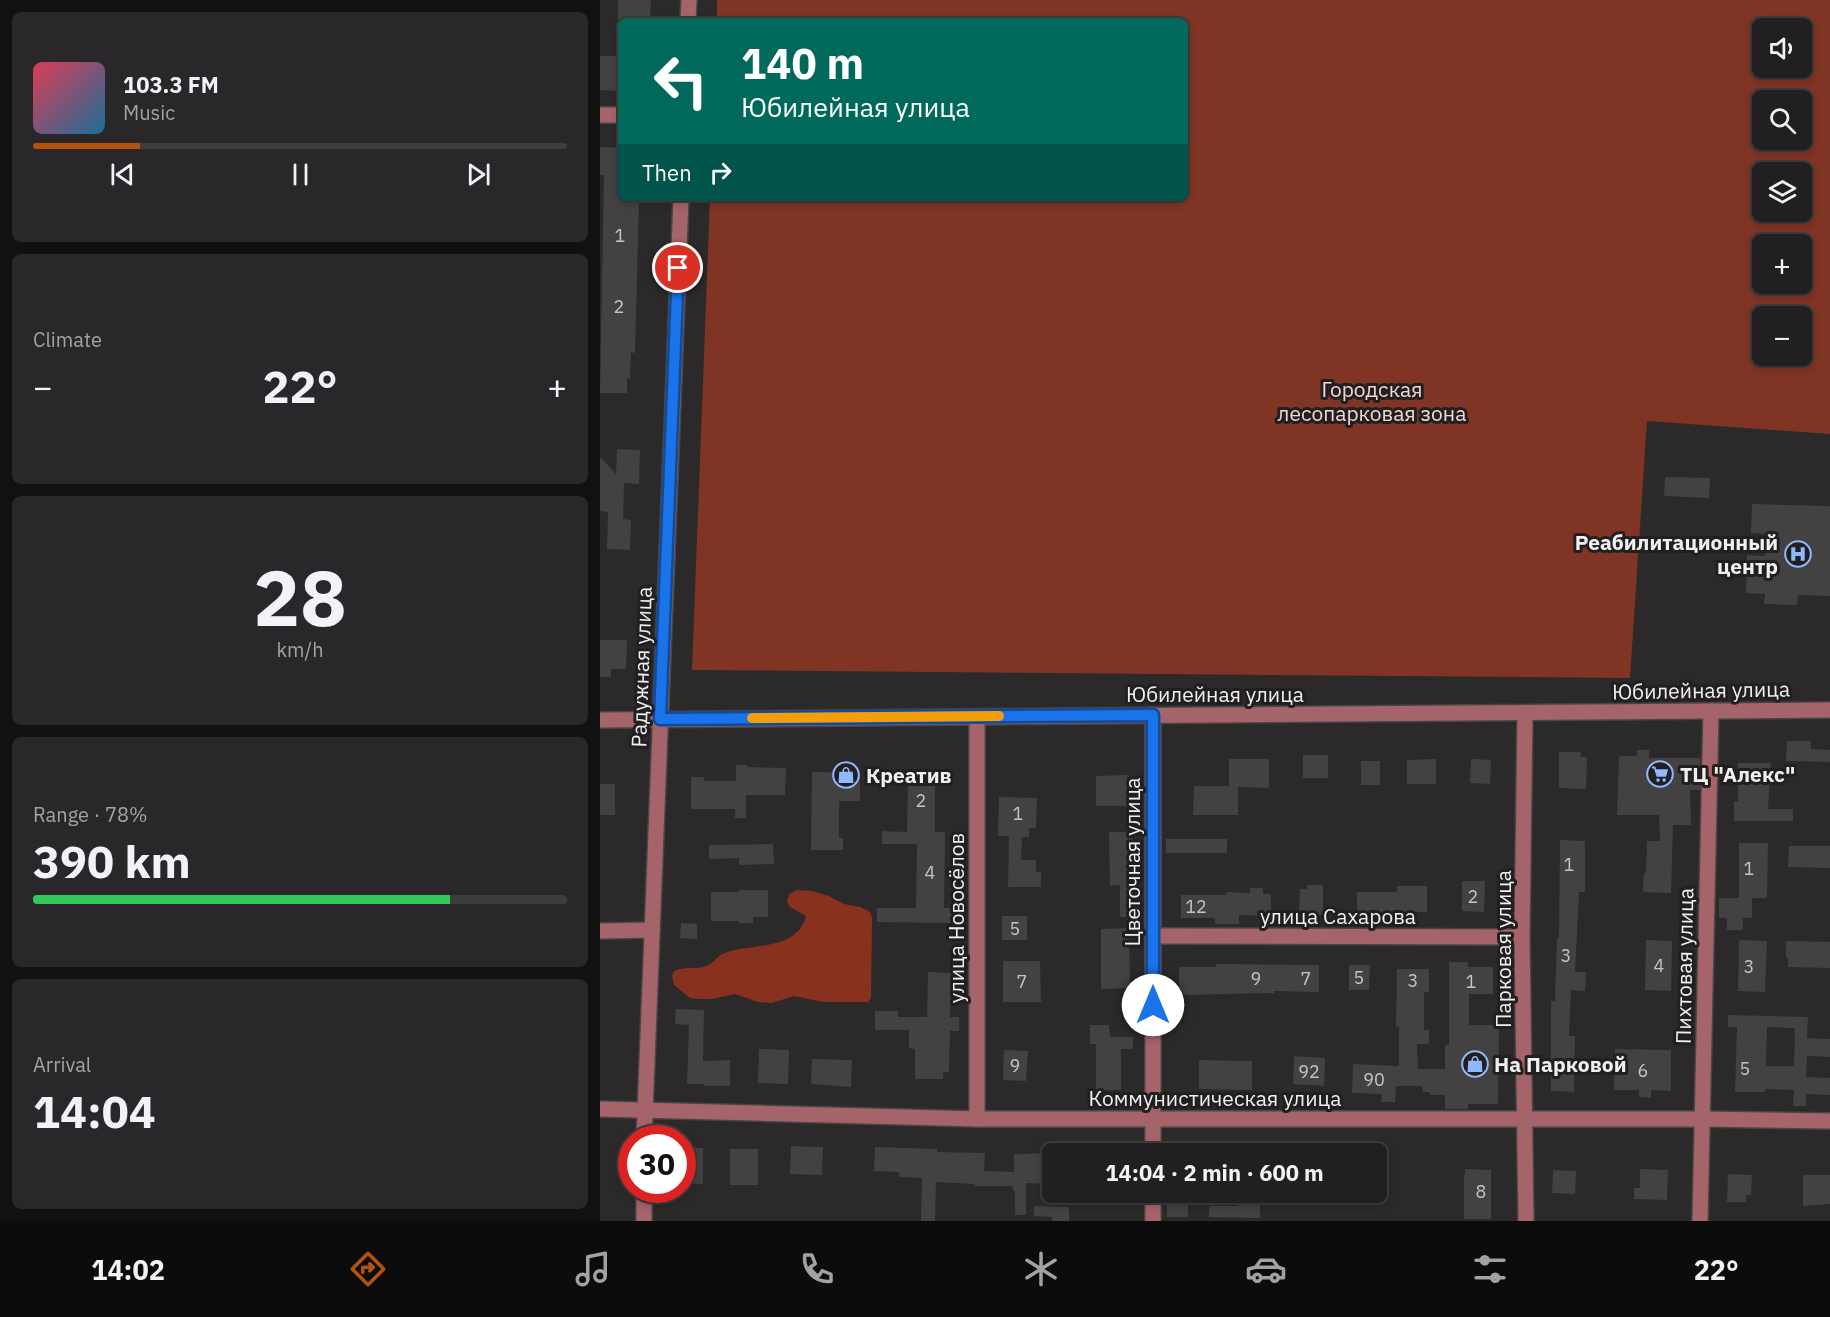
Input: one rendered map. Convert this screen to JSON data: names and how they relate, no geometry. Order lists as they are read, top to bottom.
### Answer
{
  "streets": {
    "street": [
      "Радужная улица",
      "Юбилейная улица",
      "Цветочная улица",
      "улица Сахарова",
      "улица Новосёлов",
      "Парковая улица",
      "Пихтовая улица",
      "Коммунистическая улица"
    ]
  },
  "crossings": [
    ["Радужная улица", "Юбилейная улица"],
    ["Радужная улица", "Коммунистическая улица"],
    ["Юбилейная улица", "Цветочная улица"],
    ["Юбилейная улица", "улица Новосёлов"],
    ["Юбилейная улица", "Парковая улица"],
    ["Юбилейная улица", "Пихтовая улица"],
    ["Цветочная улица", "улица Сахарова"],
    ["Цветочная улица", "Коммунистическая улица"],
    ["улица Сахарова", "Парковая улица"],
    ["улица Новосёлов", "Коммунистическая улица"],
    ["Парковая улица", "Коммунистическая улица"],
    ["Пихтовая улица", "Коммунистическая улица"]
  ],
  "parks": ["Городская лесопарковая зона"],
  "places": {
    "hospital": ["Реабилитационный центр"],
    "supermarket": ["ТЦ \"Алекс\""],
    "shop": ["Креатив", "На Парковой"]
  },
  "house_numbers": [
    "1",
    "2",
    "2",
    "1",
    "1",
    "1",
    "4",
    "2",
    "12",
    "5",
    "3",
    "4",
    "3",
    "5",
    "9",
    "7",
    "3",
    "7",
    "1",
    "9",
    "5",
    "6",
    "92",
    "90",
    "8"
  ],
  "page": {
    "map_buttons": ["+", "−"],
    "turn": ["140 m", "Юбилейная улица"],
    "song": ["103.3 FM", "Music"],
    "then": "Then",
    "tile": [
      "Climate",
      ["28", "km/h"],
      ["Range · 78%", "390 km"],
      ["Arrival", "14:04"]
    ],
    "heat": ["−", "22°", "+"],
    "limit": "30",
    "trip": "14:04 · 2 min · 600 m",
    "tabs": ["14:02", "22°"]
  }
}
